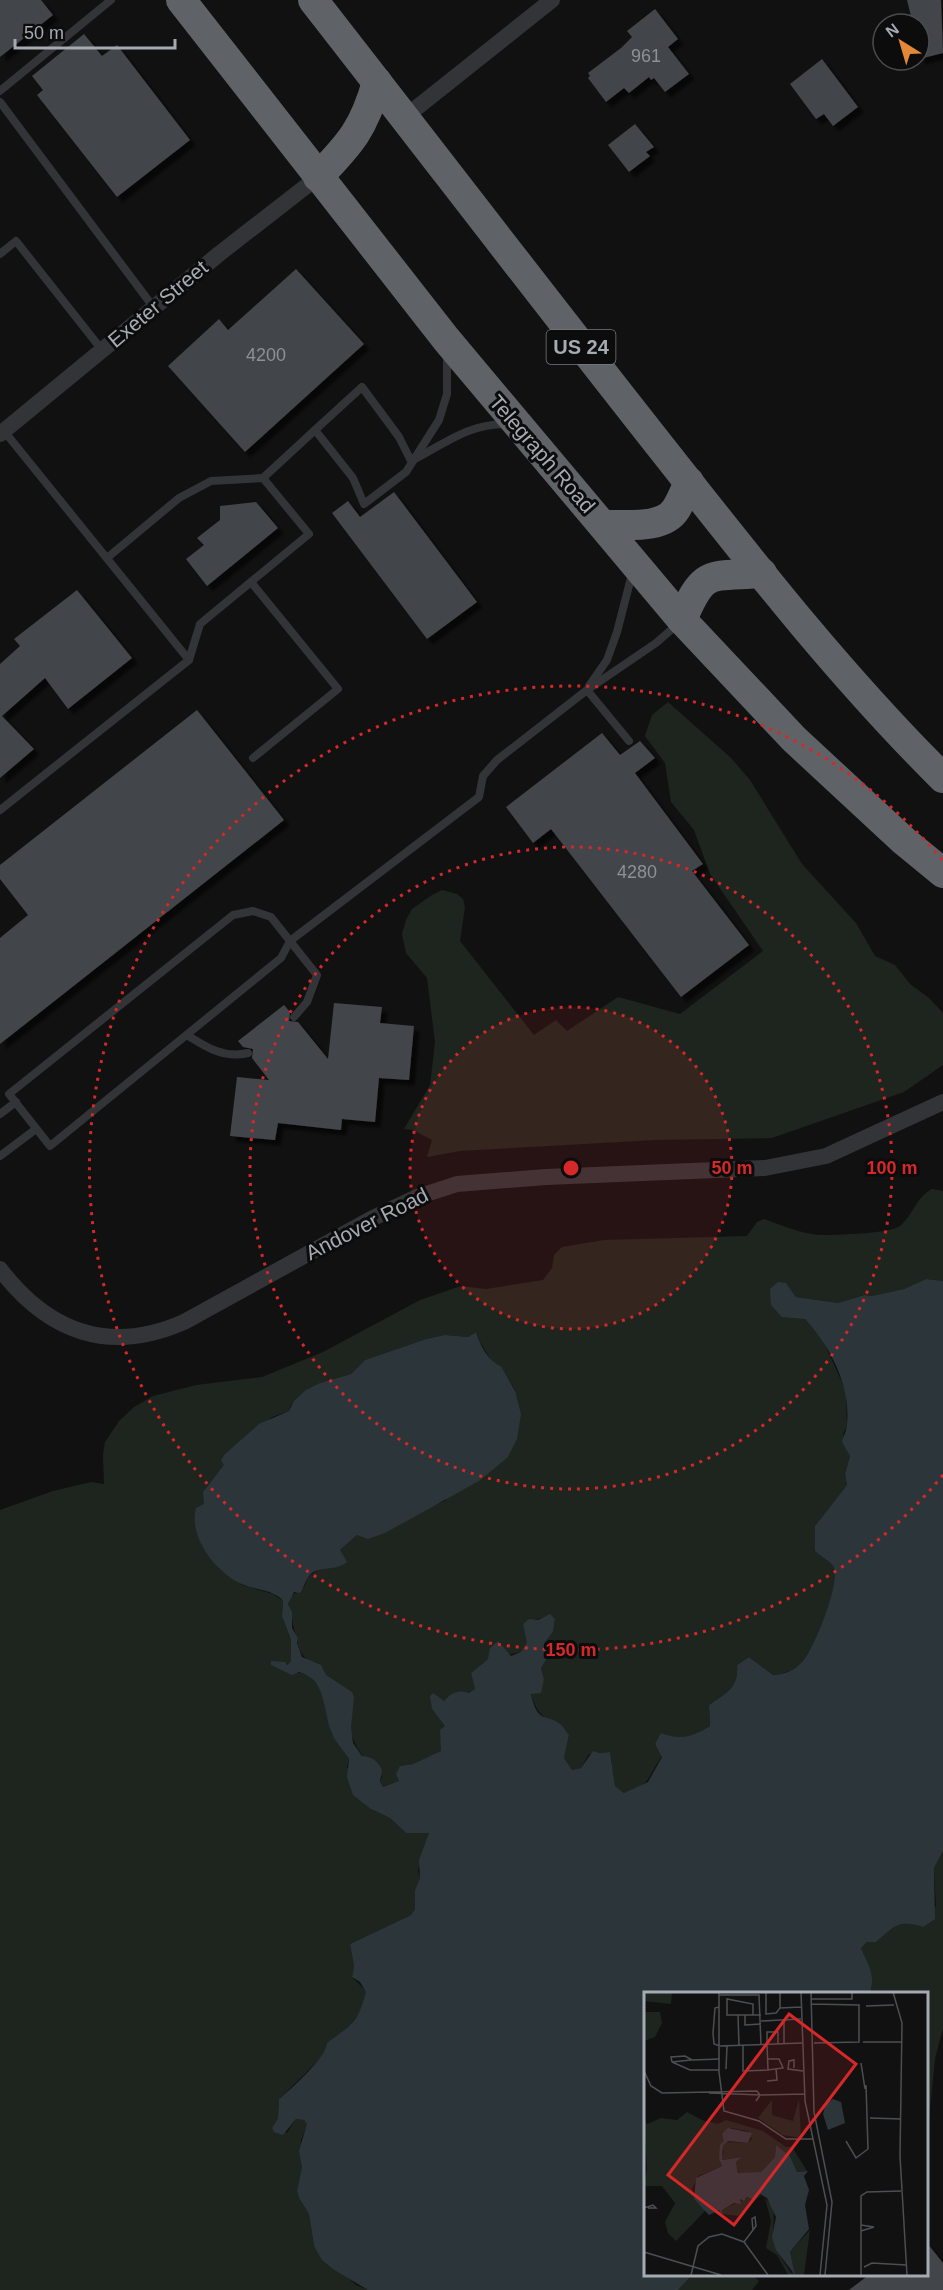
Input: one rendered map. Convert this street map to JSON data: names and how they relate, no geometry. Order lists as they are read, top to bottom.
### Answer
{
  "streets": {
    "highway": ["US 24", "Telegraph Road"],
    "street": ["Exeter Street", "Andover Road"]
  },
  "crossings": [
    ["Exeter Street", "Telegraph Road"]
  ],
  "house_numbers": ["961", "4200", "4280"],
  "scale_bar": "50 m",
  "north": "top left",
  "rings": ["50 m", "100 m", "150 m"]
}
